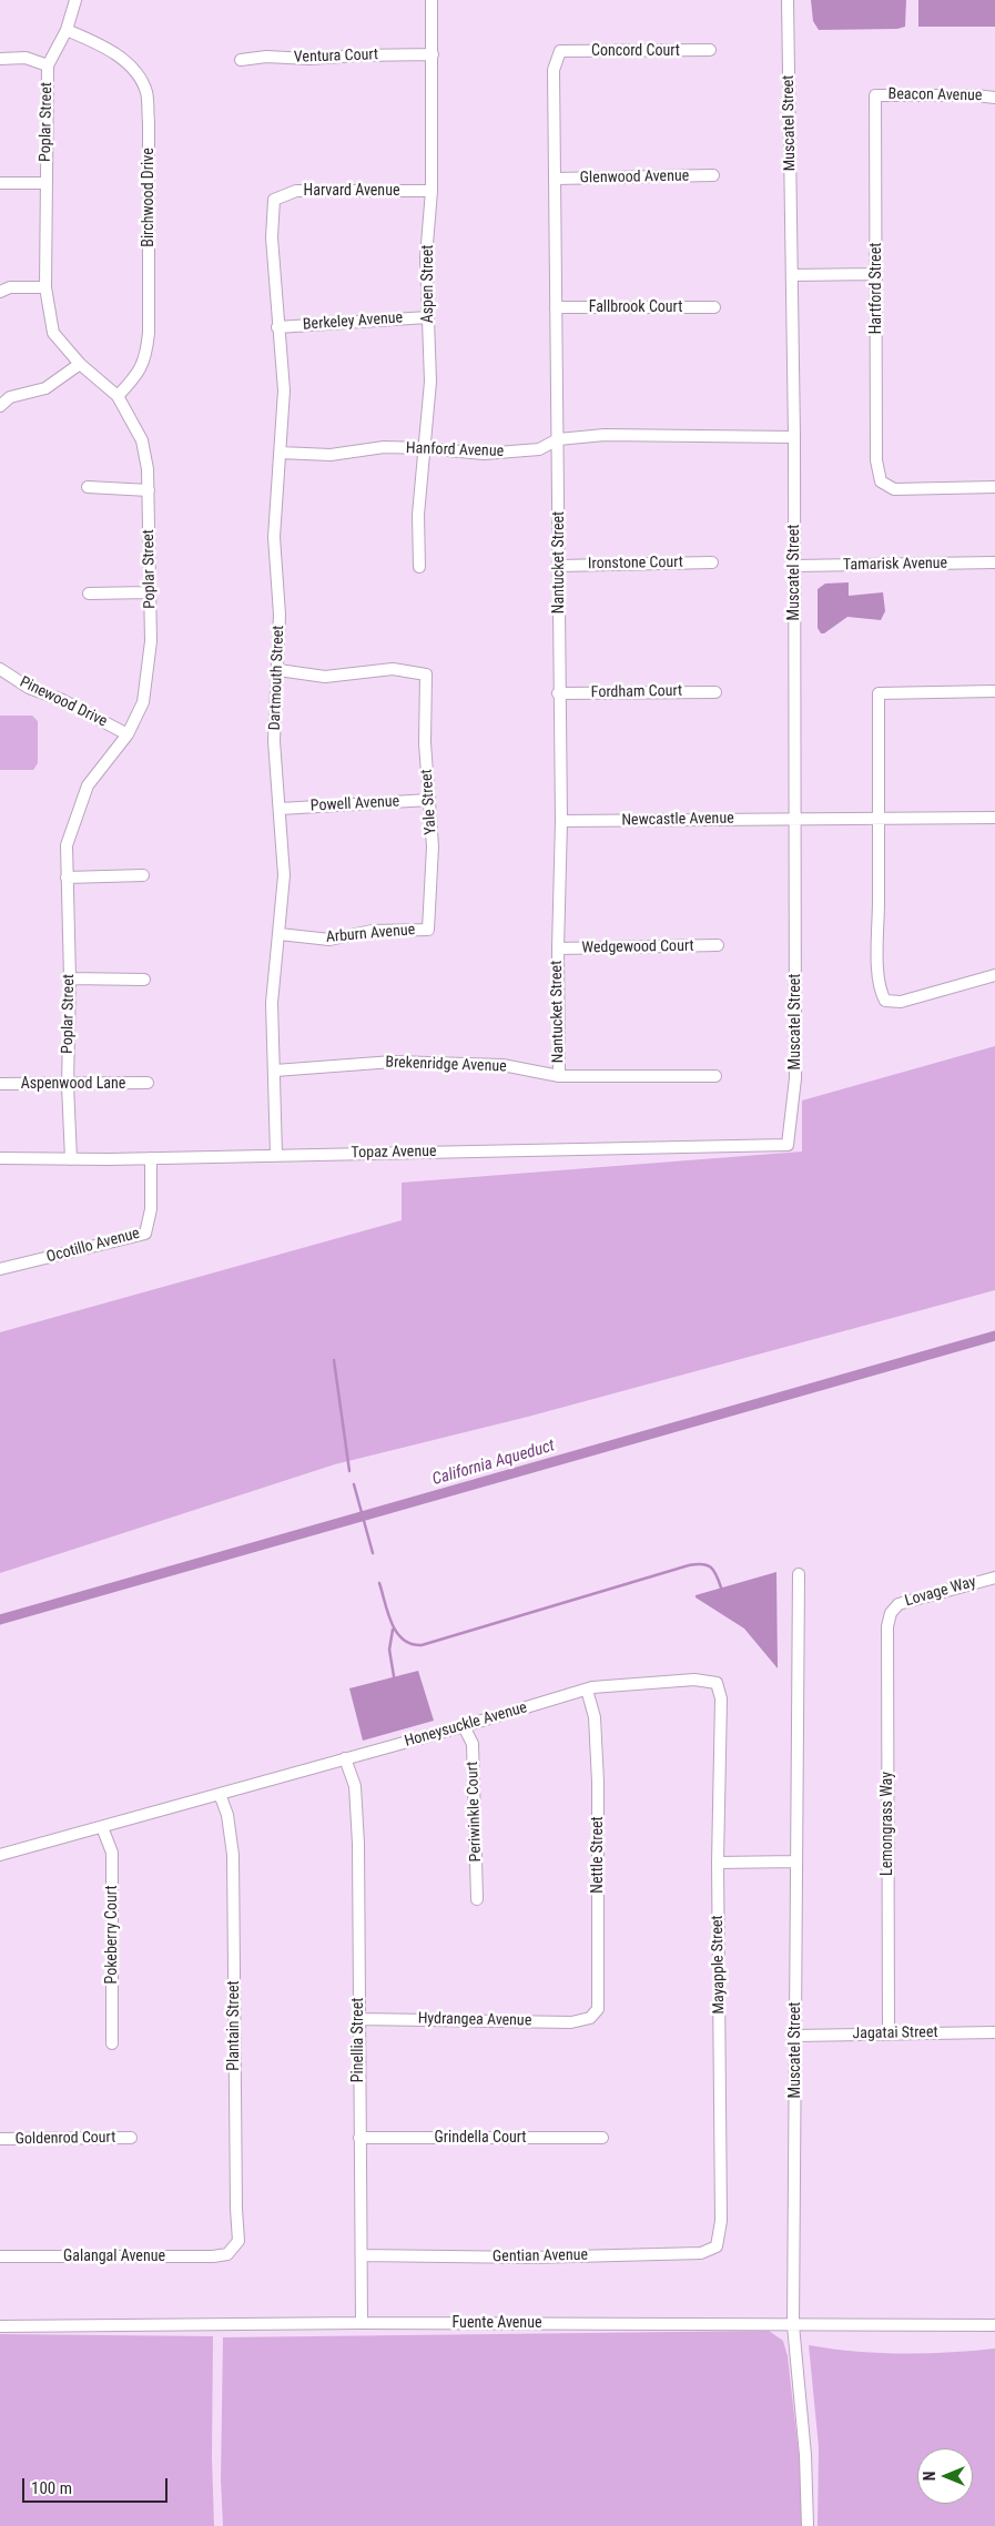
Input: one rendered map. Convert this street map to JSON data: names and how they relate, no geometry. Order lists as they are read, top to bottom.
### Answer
{
  "streets": {
    "street": [
      "Concord Court",
      "Ventura Court",
      "Beacon Avenue",
      "Poplar Street",
      "Muscatel Street",
      "Glenwood Avenue",
      "Harvard Avenue",
      "Birchwood Drive",
      "Aspen Street",
      "Hartford Street",
      "Fallbrook Court",
      "Berkeley Avenue",
      "Hanford Avenue",
      "Nantucket Street",
      "Ironstone Court",
      "Tamarisk Avenue",
      "Dartmouth Street",
      "Fordham Court",
      "Pinewood Drive",
      "Yale Street",
      "Powell Avenue",
      "Newcastle Avenue",
      "Arburn Avenue",
      "Wedgewood Court",
      "Brekenridge Avenue",
      "Aspenwood Lane",
      "Topaz Avenue",
      "Ocotillo Avenue",
      "Lovage Way",
      "Honeysuckle Avenue",
      "Periwinkle Court",
      "Lemongrass Way",
      "Nettle Street",
      "Pokeberry Court",
      "Mayapple Street",
      "Hydrangea Avenue",
      "Plantain Street",
      "Jagatai Street",
      "Pinellia Street",
      "Grindella Court",
      "Goldenrod Court",
      "Galangal Avenue",
      "Gentian Avenue",
      "Fuente Avenue"
    ]
  },
  "crossings": [
    ["Concord Court", "Nantucket Street"],
    ["Ventura Court", "Aspen Street"],
    ["Beacon Avenue", "Hartford Street"],
    ["Poplar Street", "Birchwood Drive"],
    ["Poplar Street", "Pinewood Drive"],
    ["Poplar Street", "Aspenwood Lane"],
    ["Poplar Street", "Topaz Avenue"],
    ["Muscatel Street", "Hanford Avenue"],
    ["Muscatel Street", "Tamarisk Avenue"],
    ["Muscatel Street", "Newcastle Avenue"],
    ["Muscatel Street", "Topaz Avenue"],
    ["Muscatel Street", "Jagatai Street"],
    ["Muscatel Street", "Fuente Avenue"],
    ["Glenwood Avenue", "Nantucket Street"],
    ["Harvard Avenue", "Aspen Street"],
    ["Harvard Avenue", "Dartmouth Street"],
    ["Aspen Street", "Berkeley Avenue"],
    ["Aspen Street", "Hanford Avenue"],
    ["Fallbrook Court", "Nantucket Street"],
    ["Berkeley Avenue", "Dartmouth Street"],
    ["Hanford Avenue", "Nantucket Street"],
    ["Hanford Avenue", "Dartmouth Street"],
    ["Nantucket Street", "Ironstone Court"],
    ["Nantucket Street", "Fordham Court"],
    ["Nantucket Street", "Newcastle Avenue"],
    ["Nantucket Street", "Wedgewood Court"],
    ["Nantucket Street", "Brekenridge Avenue"],
    ["Dartmouth Street", "Yale Street"],
    ["Dartmouth Street", "Powell Avenue"],
    ["Dartmouth Street", "Arburn Avenue"],
    ["Dartmouth Street", "Brekenridge Avenue"],
    ["Dartmouth Street", "Topaz Avenue"],
    ["Yale Street", "Powell Avenue"],
    ["Yale Street", "Arburn Avenue"],
    ["Topaz Avenue", "Ocotillo Avenue"],
    ["Lovage Way", "Lemongrass Way"],
    ["Honeysuckle Avenue", "Periwinkle Court"],
    ["Honeysuckle Avenue", "Nettle Street"],
    ["Honeysuckle Avenue", "Pokeberry Court"],
    ["Honeysuckle Avenue", "Mayapple Street"],
    ["Honeysuckle Avenue", "Plantain Street"],
    ["Honeysuckle Avenue", "Pinellia Street"],
    ["Lemongrass Way", "Jagatai Street"],
    ["Nettle Street", "Hydrangea Avenue"],
    ["Mayapple Street", "Gentian Avenue"],
    ["Hydrangea Avenue", "Pinellia Street"],
    ["Plantain Street", "Galangal Avenue"],
    ["Pinellia Street", "Grindella Court"],
    ["Pinellia Street", "Gentian Avenue"],
    ["Pinellia Street", "Fuente Avenue"]
  ],
  "water": ["California Aqueduct"],
  "scale_bar": "100 m",
  "north": "left"
}
